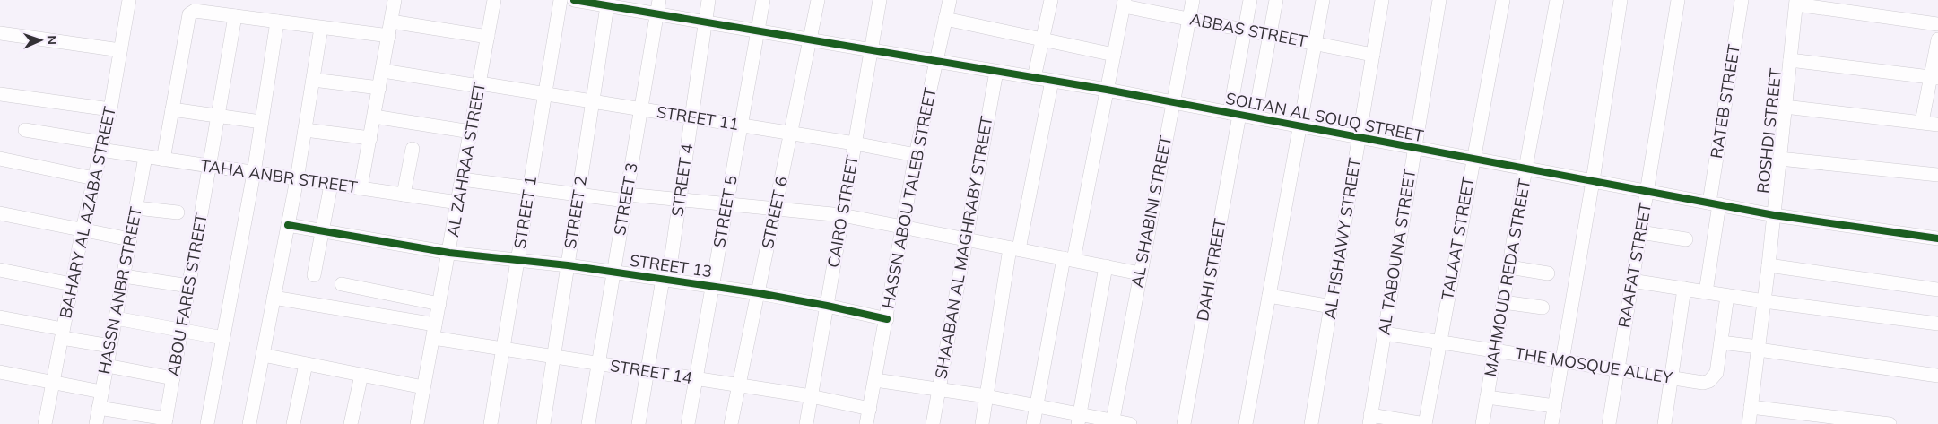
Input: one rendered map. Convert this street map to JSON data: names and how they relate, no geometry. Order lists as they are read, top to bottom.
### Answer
{
  "streets": {
    "street": [
      "ABBAS STREET",
      "RATEB STREET",
      "SOLTAN AL SOUQ STREET",
      "STREET 11",
      "ROSHDI STREET",
      "AL ZAHRAA STREET",
      "TAHA ANBR STREET",
      "STREET 4",
      "HASSN ABOU TALEB STREET",
      "STREET 3",
      "STREET 5",
      "CAIRO STREET",
      "AL SHABINI STREET",
      "BAHARY AL AZABA STREET",
      "STREET 1",
      "STREET 2",
      "STREET 6",
      "AL FISHAWY STREET",
      "TALAAT STREET",
      "SHAABAN AL MAGHRABY STREET",
      "AL TABOUNA STREET",
      "RAAFAT STREET",
      "STREET 13",
      "DAHI STREET",
      "MAHMOUD REDA STREET",
      "HASSN ANBR STREET",
      "ABOU FARES STREET",
      "THE MOSQUE ALLEY",
      "STREET 14"
    ]
  },
  "crossings": [
    ["ABBAS STREET", "AL SHABINI STREET"],
    ["ABBAS STREET", "AL FISHAWY STREET"],
    ["ABBAS STREET", "DAHI STREET"],
    ["RATEB STREET", "SOLTAN AL SOUQ STREET"],
    ["SOLTAN AL SOUQ STREET", "ROSHDI STREET"],
    ["SOLTAN AL SOUQ STREET", "STREET 4"],
    ["SOLTAN AL SOUQ STREET", "HASSN ABOU TALEB STREET"],
    ["SOLTAN AL SOUQ STREET", "STREET 3"],
    ["SOLTAN AL SOUQ STREET", "STREET 5"],
    ["SOLTAN AL SOUQ STREET", "CAIRO STREET"],
    ["SOLTAN AL SOUQ STREET", "AL SHABINI STREET"],
    ["SOLTAN AL SOUQ STREET", "STREET 2"],
    ["SOLTAN AL SOUQ STREET", "STREET 6"],
    ["SOLTAN AL SOUQ STREET", "AL FISHAWY STREET"],
    ["SOLTAN AL SOUQ STREET", "TALAAT STREET"],
    ["SOLTAN AL SOUQ STREET", "SHAABAN AL MAGHRABY STREET"],
    ["SOLTAN AL SOUQ STREET", "AL TABOUNA STREET"],
    ["SOLTAN AL SOUQ STREET", "RAAFAT STREET"],
    ["SOLTAN AL SOUQ STREET", "DAHI STREET"],
    ["SOLTAN AL SOUQ STREET", "MAHMOUD REDA STREET"],
    ["STREET 11", "AL ZAHRAA STREET"],
    ["STREET 11", "STREET 4"],
    ["STREET 11", "HASSN ABOU TALEB STREET"],
    ["STREET 11", "STREET 3"],
    ["STREET 11", "STREET 5"],
    ["STREET 11", "CAIRO STREET"],
    ["STREET 11", "STREET 1"],
    ["STREET 11", "STREET 2"],
    ["STREET 11", "STREET 6"],
    ["AL ZAHRAA STREET", "TAHA ANBR STREET"],
    ["AL ZAHRAA STREET", "STREET 13"],
    ["AL ZAHRAA STREET", "STREET 14"],
    ["TAHA ANBR STREET", "BAHARY AL AZABA STREET"],
    ["TAHA ANBR STREET", "HASSN ANBR STREET"],
    ["TAHA ANBR STREET", "ABOU FARES STREET"],
    ["STREET 4", "STREET 13"],
    ["STREET 4", "STREET 14"],
    ["HASSN ABOU TALEB STREET", "STREET 13"],
    ["HASSN ABOU TALEB STREET", "STREET 14"],
    ["STREET 3", "STREET 13"],
    ["STREET 3", "STREET 14"],
    ["STREET 5", "STREET 13"],
    ["STREET 5", "STREET 14"],
    ["CAIRO STREET", "STREET 13"],
    ["CAIRO STREET", "STREET 14"],
    ["STREET 1", "STREET 13"],
    ["STREET 1", "STREET 14"],
    ["STREET 2", "STREET 13"],
    ["STREET 2", "STREET 14"],
    ["STREET 6", "STREET 13"],
    ["STREET 6", "STREET 14"],
    ["TALAAT STREET", "THE MOSQUE ALLEY"],
    ["AL TABOUNA STREET", "THE MOSQUE ALLEY"],
    ["RAAFAT STREET", "THE MOSQUE ALLEY"],
    ["MAHMOUD REDA STREET", "THE MOSQUE ALLEY"]
  ],
  "north": "right"
}
